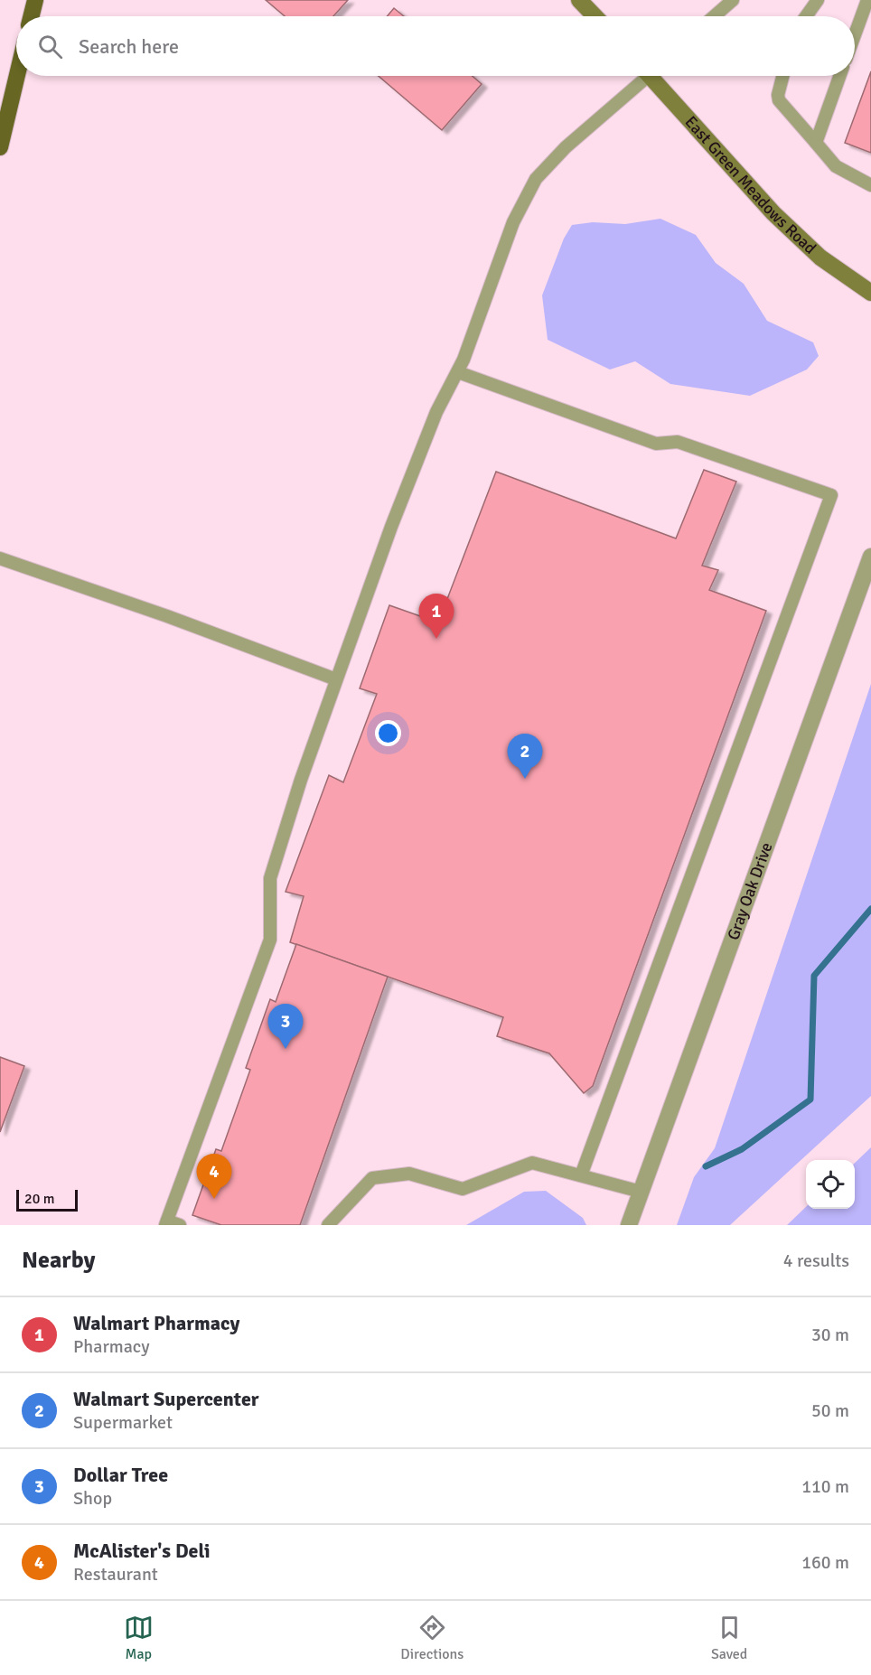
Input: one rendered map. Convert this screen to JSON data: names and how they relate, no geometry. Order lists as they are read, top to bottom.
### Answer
{
  "streets": {
    "street": ["East Green Meadows Road", "Gray Oak Drive"]
  },
  "scale_bar": "20 m",
  "page": {
    "search": "Search here",
    "pins": [
      "1",
      "2",
      "3",
      "4"
    ],
    "scale": "20 m",
    "heading": ["Nearby", "4 results"],
    "list": [
      {
        "mark": "1",
        "name": "Walmart Pharmacy",
        "note": "Pharmacy",
        "value": "30 m"
      },
      {
        "mark": "2",
        "name": "Walmart Supercenter",
        "note": "Supermarket",
        "value": "50 m"
      },
      {
        "mark": "3",
        "name": "Dollar Tree",
        "note": "Shop",
        "value": "110 m"
      },
      {
        "mark": "4",
        "name": "McAlister's Deli",
        "note": "Restaurant",
        "value": "160 m"
      }
    ],
    "nav": ["Map", "Directions", "Saved"]
  }
}
